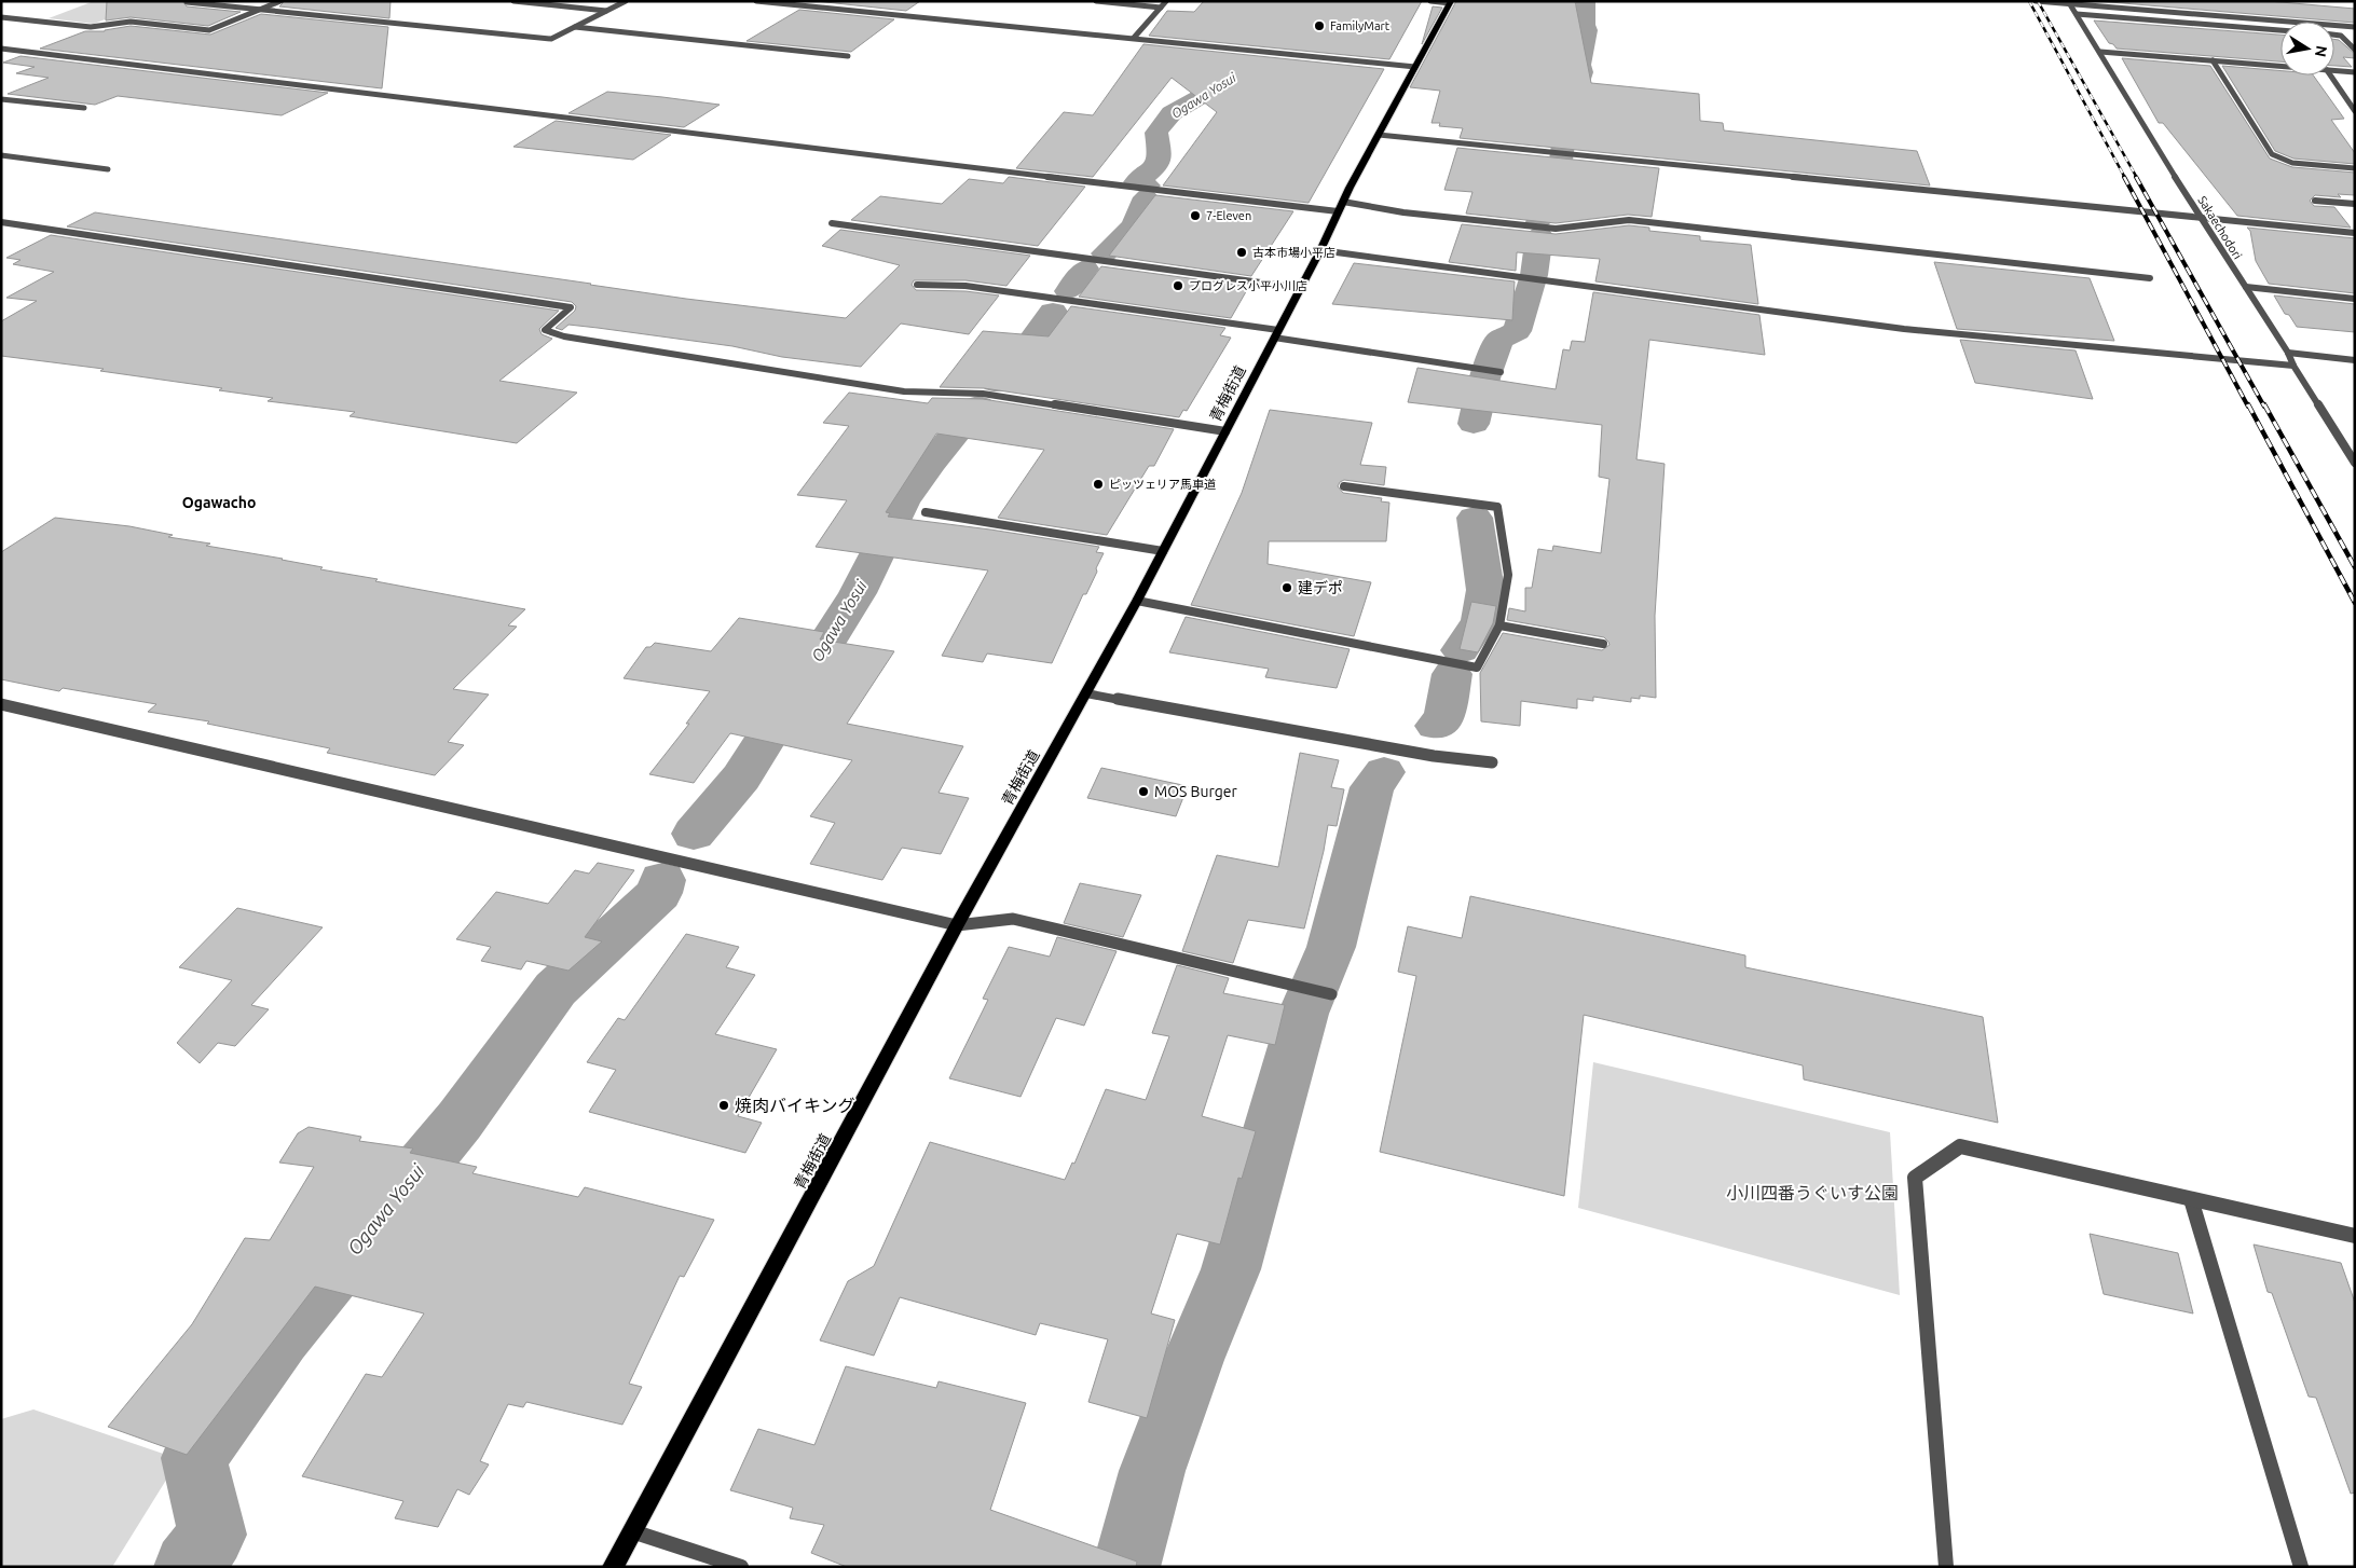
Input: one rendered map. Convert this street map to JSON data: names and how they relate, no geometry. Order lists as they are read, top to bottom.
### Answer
{
  "streets": {
    "main road": ["青梅街道"],
    "street": ["Sakaechodori"]
  },
  "districts": ["Ogawacho"],
  "water": ["Ogawa Yosui"],
  "parks": ["小川四番うぐいす公園"],
  "places": [
    "FamilyMart",
    "7-Eleven",
    "古本市場小平店",
    "プログレス小平小川店",
    "ピッツェリア馬車道",
    "建デポ",
    "MOS Burger",
    "焼肉バイキング"
  ],
  "north": "right"
}
